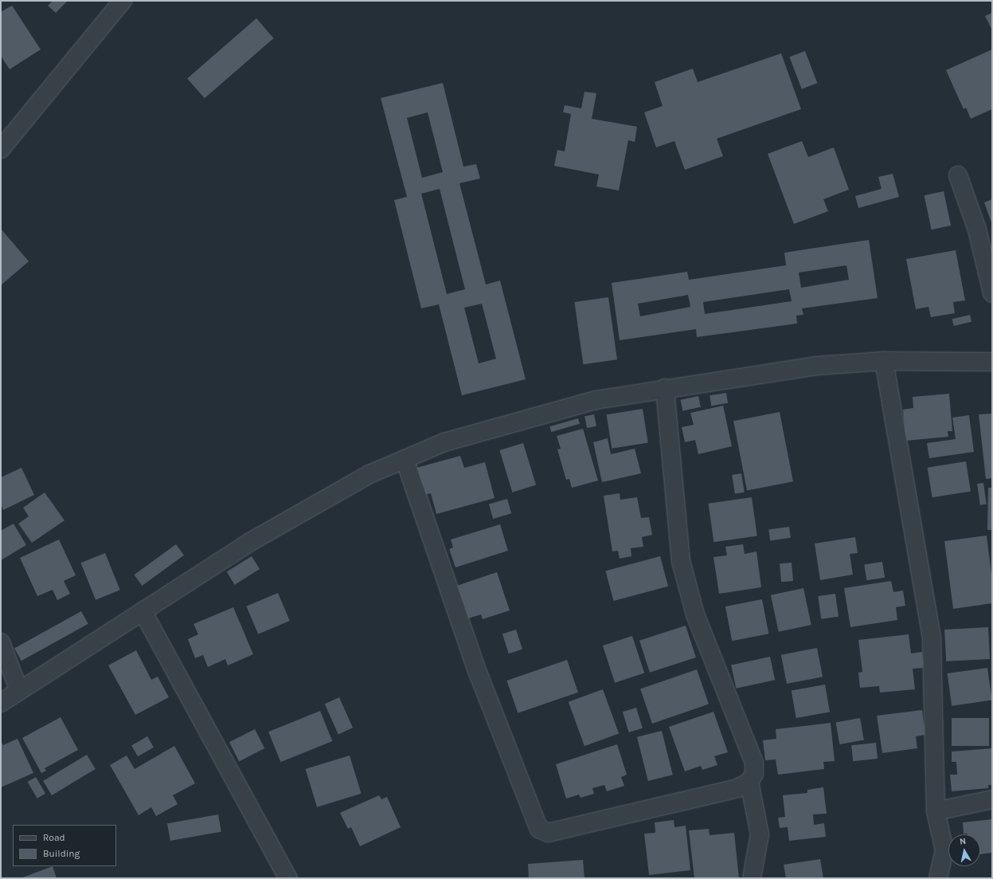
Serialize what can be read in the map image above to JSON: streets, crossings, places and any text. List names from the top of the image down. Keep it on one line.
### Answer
{"legend":["Road","Building"],"north":"top"}
